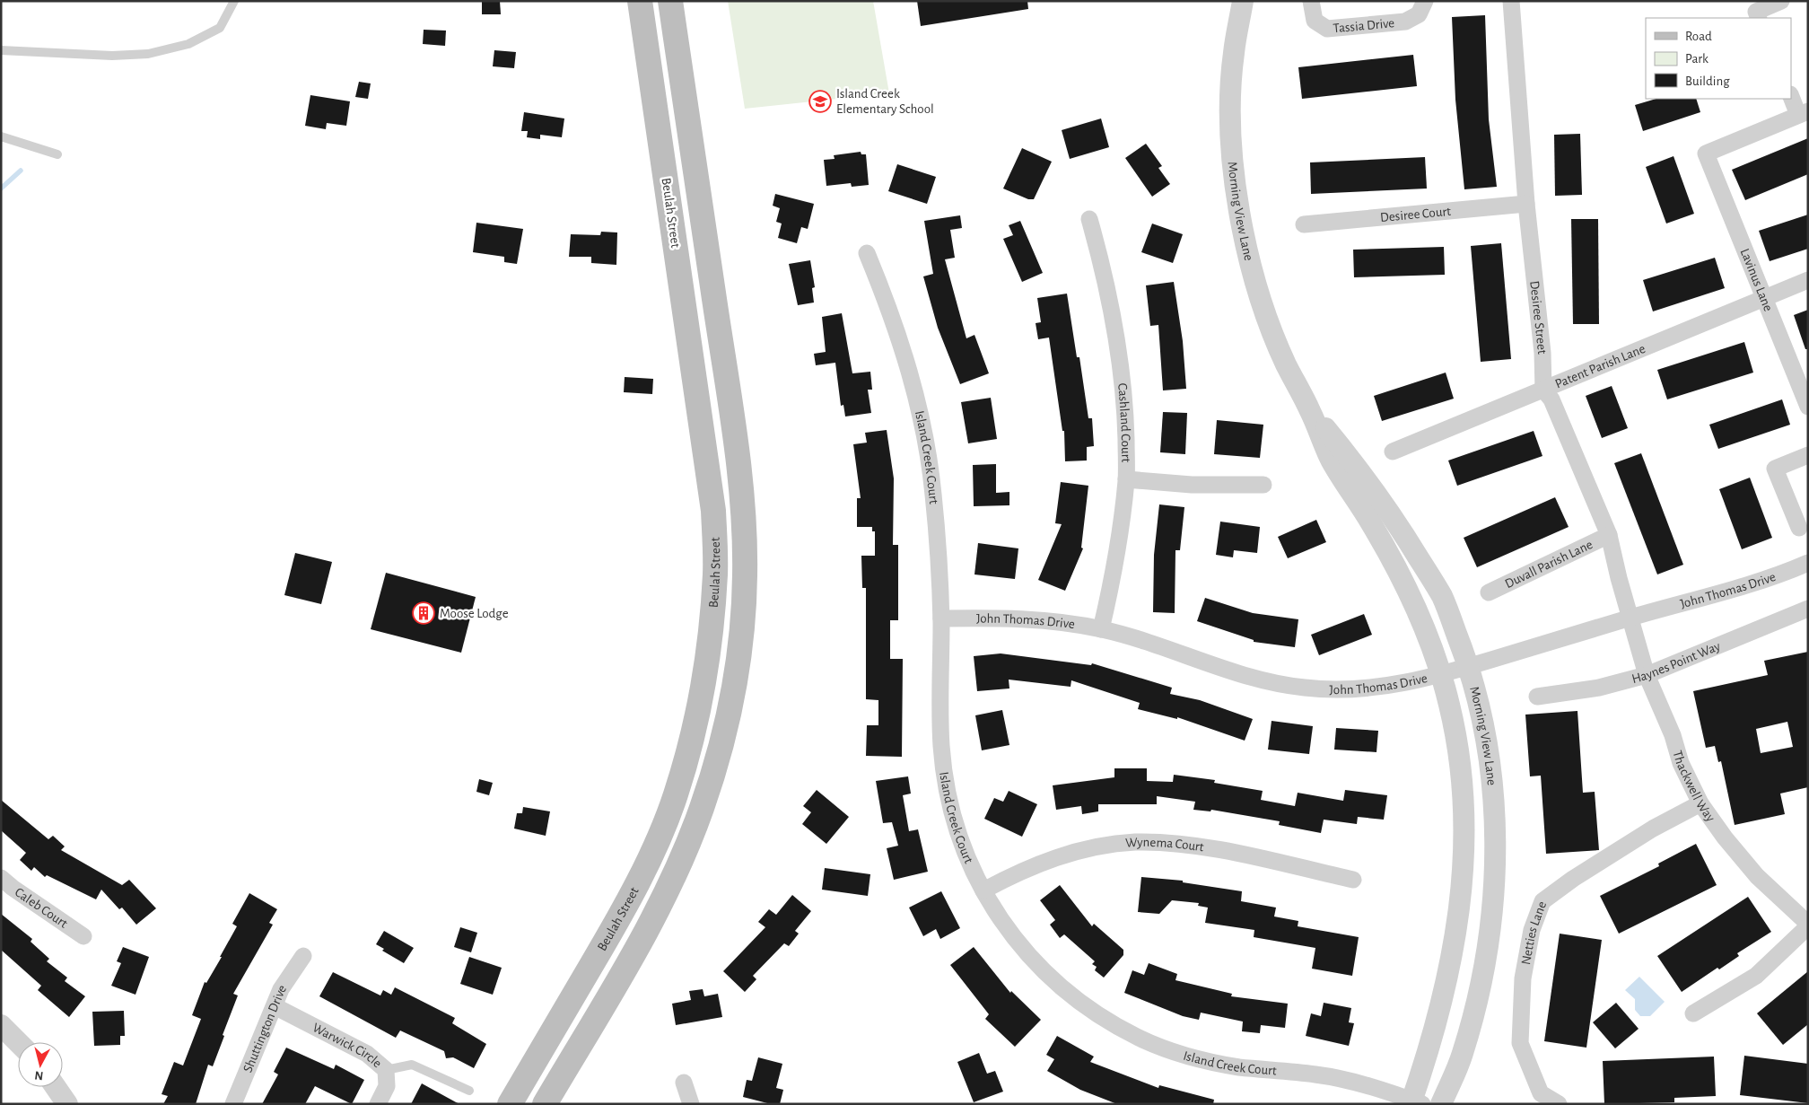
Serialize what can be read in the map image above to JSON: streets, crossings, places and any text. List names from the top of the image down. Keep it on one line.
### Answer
{"streets":{"main road":["Beulah Street"],"street":["Tassia Drive","Morning View Lane","Desiree Court","Lavinus Lane","Desiree Street","Patent Parish Lane","Cashland Court","Island Creek Court","Duvall Parish Lane","John Thomas Drive","Haynes Point Way","Thackwell Way","Wynema Court","Caleb Court","Netties Lane","Shuttington Drive","Warwick Circle"]},"crossings":[["Morning View Lane","Island Creek Court"],["Morning View Lane","John Thomas Drive"],["Desiree Court","Desiree Street"],["Lavinus Lane","Patent Parish Lane"],["Desiree Street","Patent Parish Lane"],["Cashland Court","John Thomas Drive"],["Island Creek Court","John Thomas Drive"],["Island Creek Court","Wynema Court"],["John Thomas Drive","Thackwell Way"],["Haynes Point Way","Thackwell Way"],["Thackwell Way","Netties Lane"],["Shuttington Drive","Warwick Circle"]],"places":{"school or university":["Island Creek Elementary School"],"building":["Moose Lodge"]},"legend":["Road","Park","Building"],"north":"bottom"}
